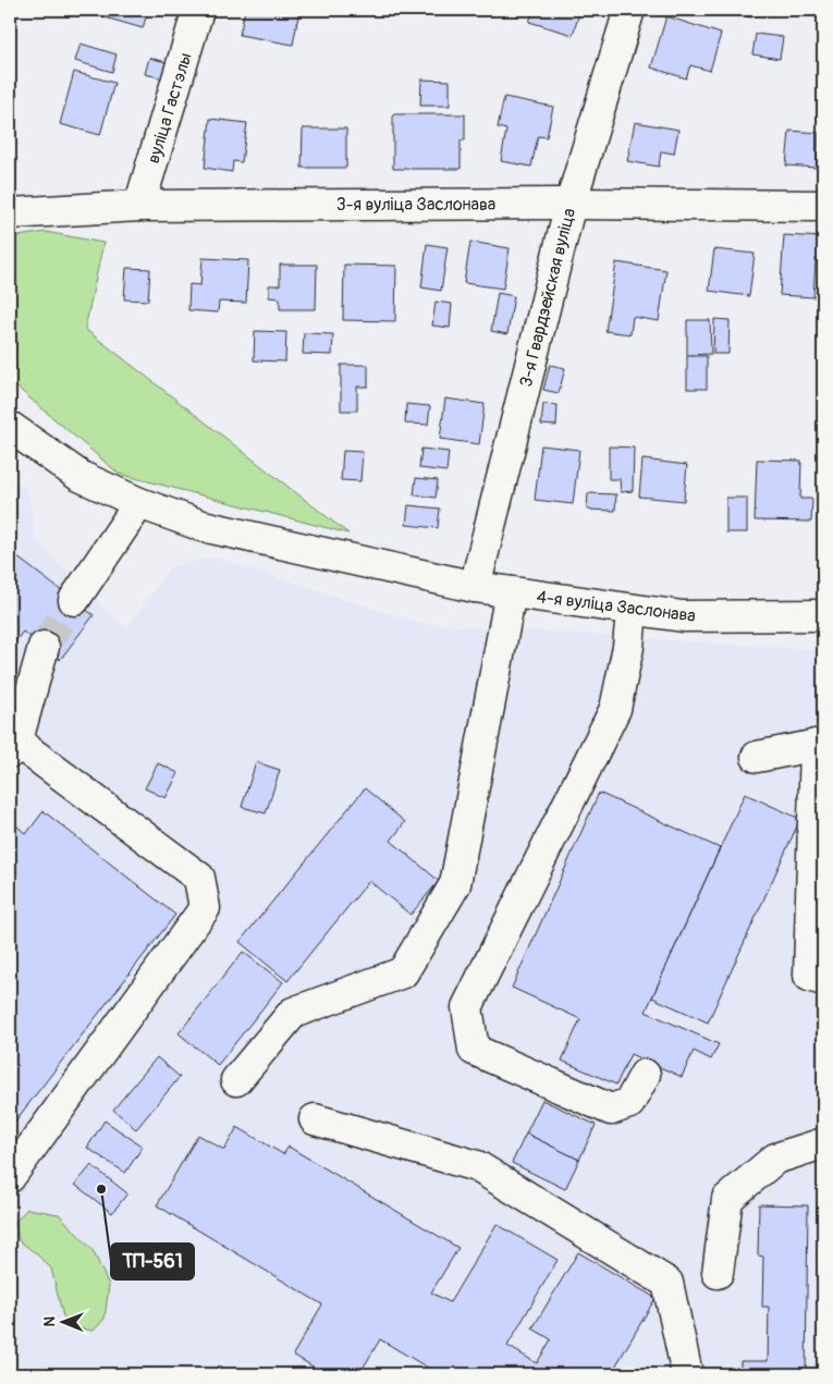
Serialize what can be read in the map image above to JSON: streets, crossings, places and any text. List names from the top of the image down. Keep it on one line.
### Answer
{"streets":{"street":["вуліца Гастэлы","3-я вуліца Заслонава","3-я Гвардзейская вуліца","4-я вуліца Заслонава"]},"crossings":[["вуліца Гастэлы","3-я вуліца Заслонава"],["3-я вуліца Заслонава","3-я Гвардзейская вуліца"],["3-я Гвардзейская вуліца","4-я вуліца Заслонава"]],"places":["ТП-561"],"north":"left"}
